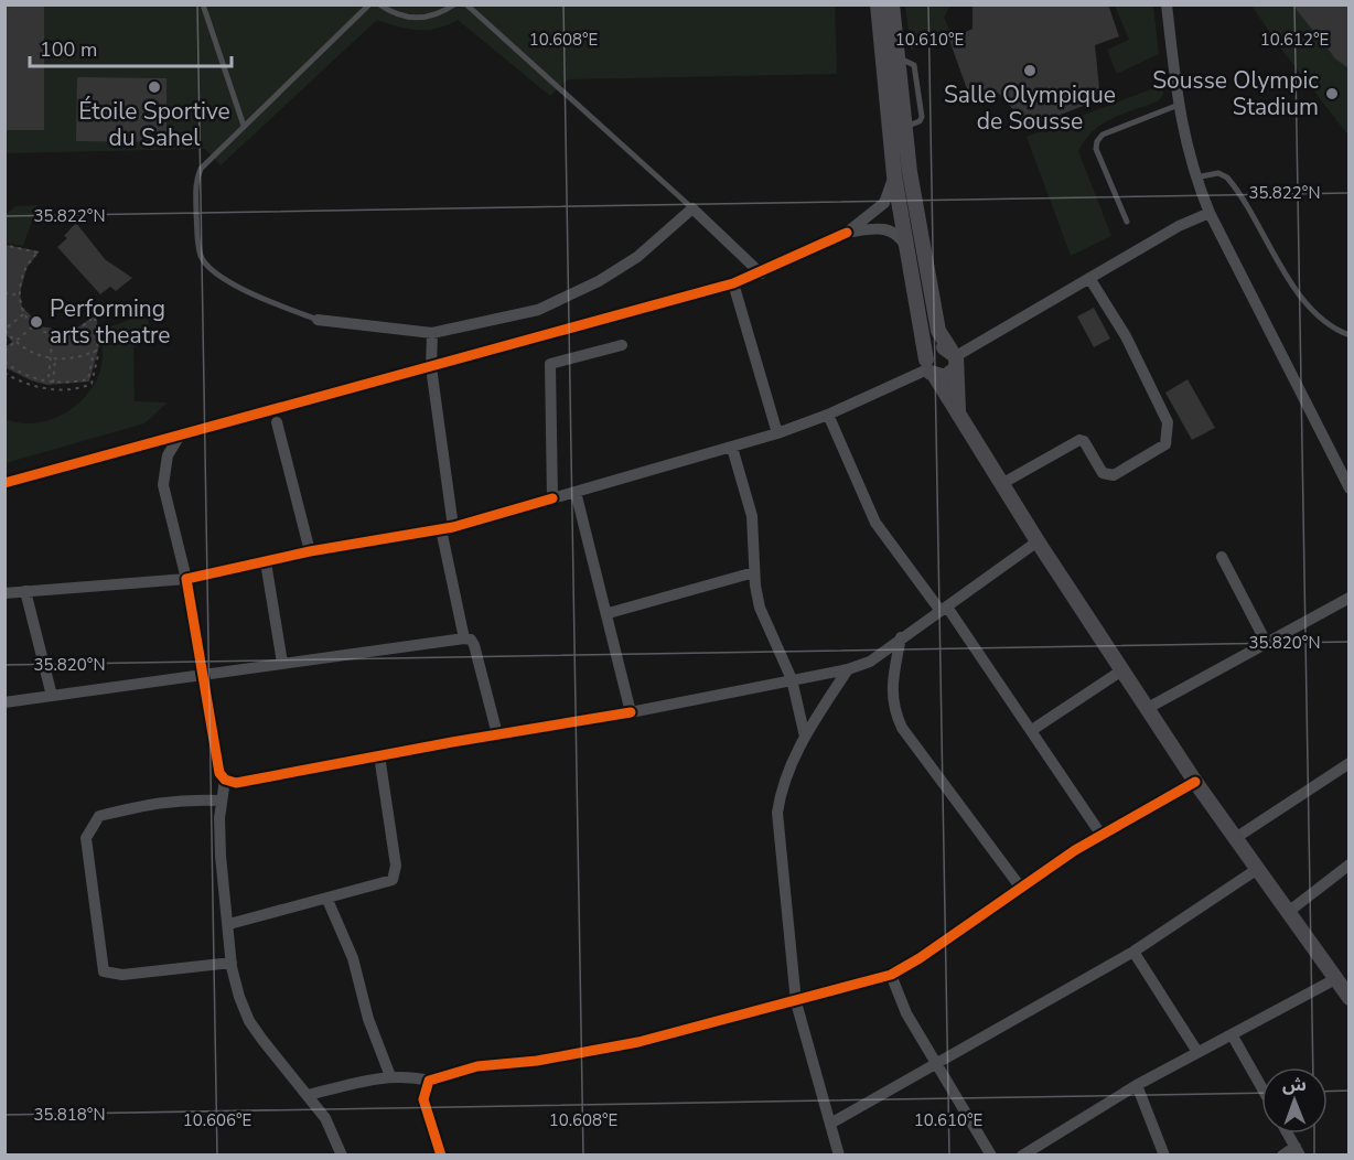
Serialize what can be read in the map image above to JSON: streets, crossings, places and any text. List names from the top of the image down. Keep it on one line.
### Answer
{"places":["Salle Olympique de Sousse","Étoile Sportive du Sahel","Sousse Olympic Stadium","Performing arts theatre"],"scale_bar":"100 m","north":"top","coordinates":["10.608°E","10.610°E","10.612°E","35.822°N","35.820°N","35.818°N","10.606°E"]}
